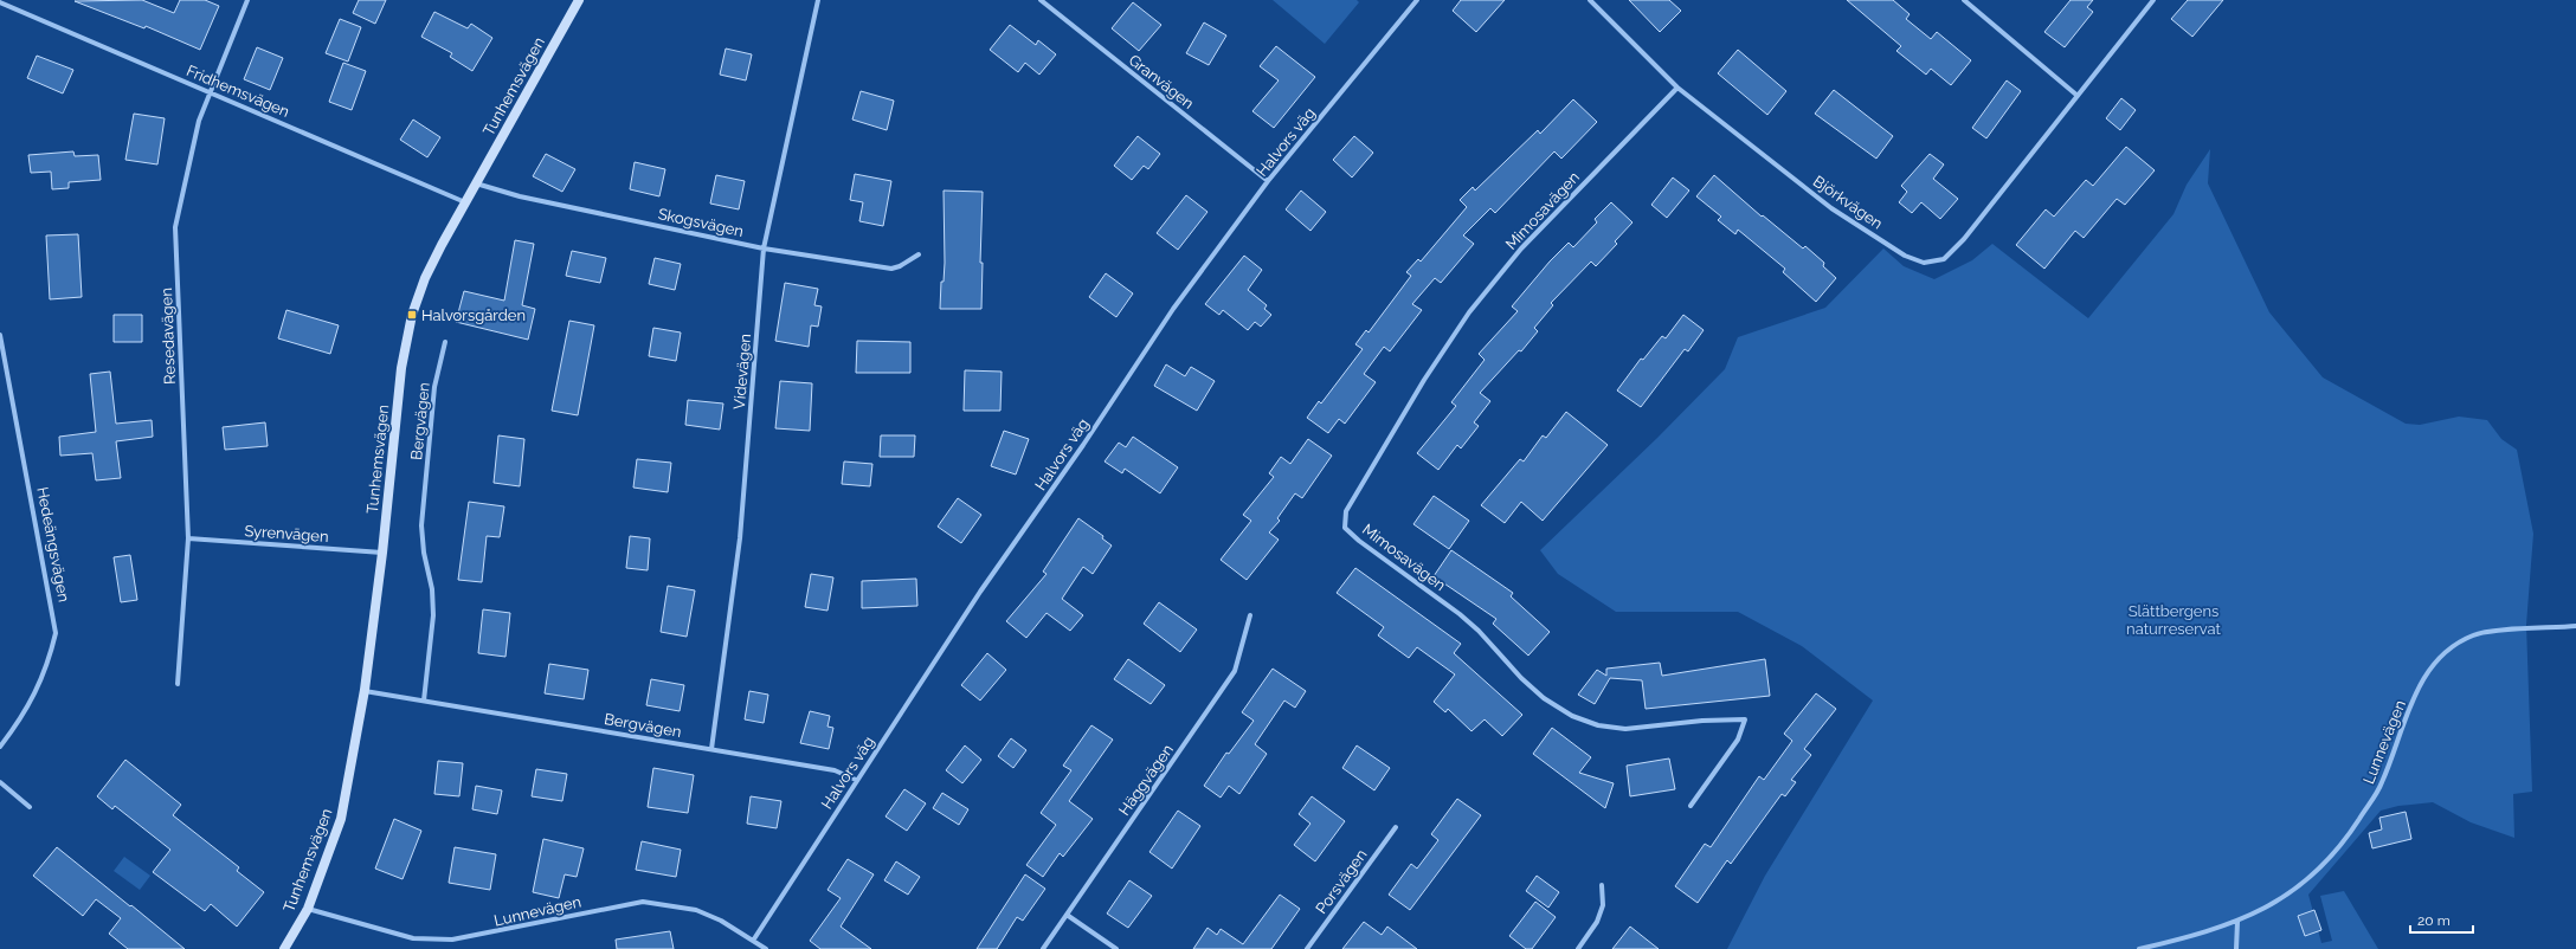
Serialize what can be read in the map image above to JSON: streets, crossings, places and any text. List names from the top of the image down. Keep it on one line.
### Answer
{"streets":{"street":["Granvägen","Tunhemsvägen","Fridhemsvägen","Halvors väg","Björkvägen","Mimosavägen","Skogsvägen","Resedavägen","Videvägen","Bergvägen","Syrenvägen","Hedeängsvägen","Lunnevägen","Häggvägen","Porsvägen"]},"crossings":[["Granvägen","Halvors väg"],["Tunhemsvägen","Fridhemsvägen"],["Tunhemsvägen","Skogsvägen"],["Tunhemsvägen","Bergvägen"],["Tunhemsvägen","Syrenvägen"],["Tunhemsvägen","Lunnevägen"],["Fridhemsvägen","Resedavägen"],["Halvors väg","Bergvägen"],["Halvors väg","Lunnevägen"],["Björkvägen","Mimosavägen"],["Skogsvägen","Videvägen"],["Resedavägen","Syrenvägen"],["Videvägen","Bergvägen"]],"parks":["Slättbergens naturreservat"],"places":{"transit":["Halvorsgården"]},"scale_bar":"20 m"}
